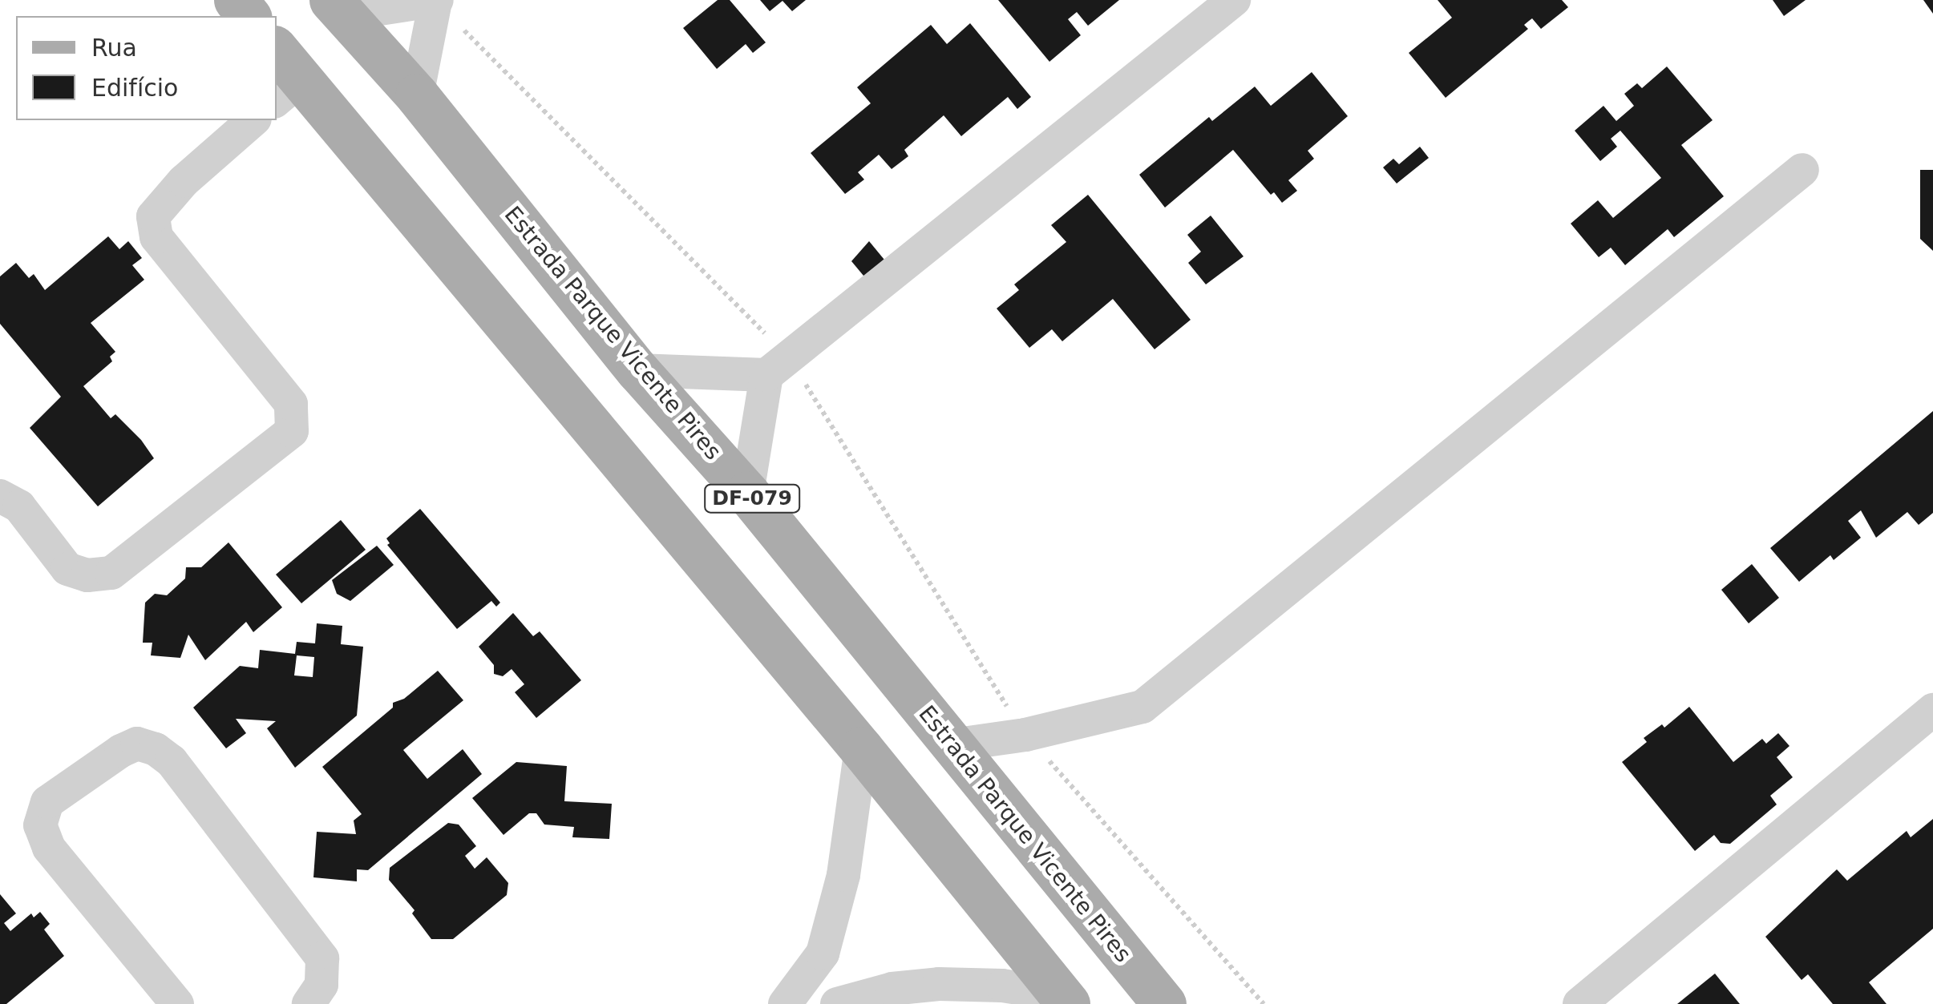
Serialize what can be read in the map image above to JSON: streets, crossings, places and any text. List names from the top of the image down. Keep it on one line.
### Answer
{"streets":{"main road":["Estrada Parque Vicente Pires","DF-079"]},"legend":["Rua","Edifício"]}
